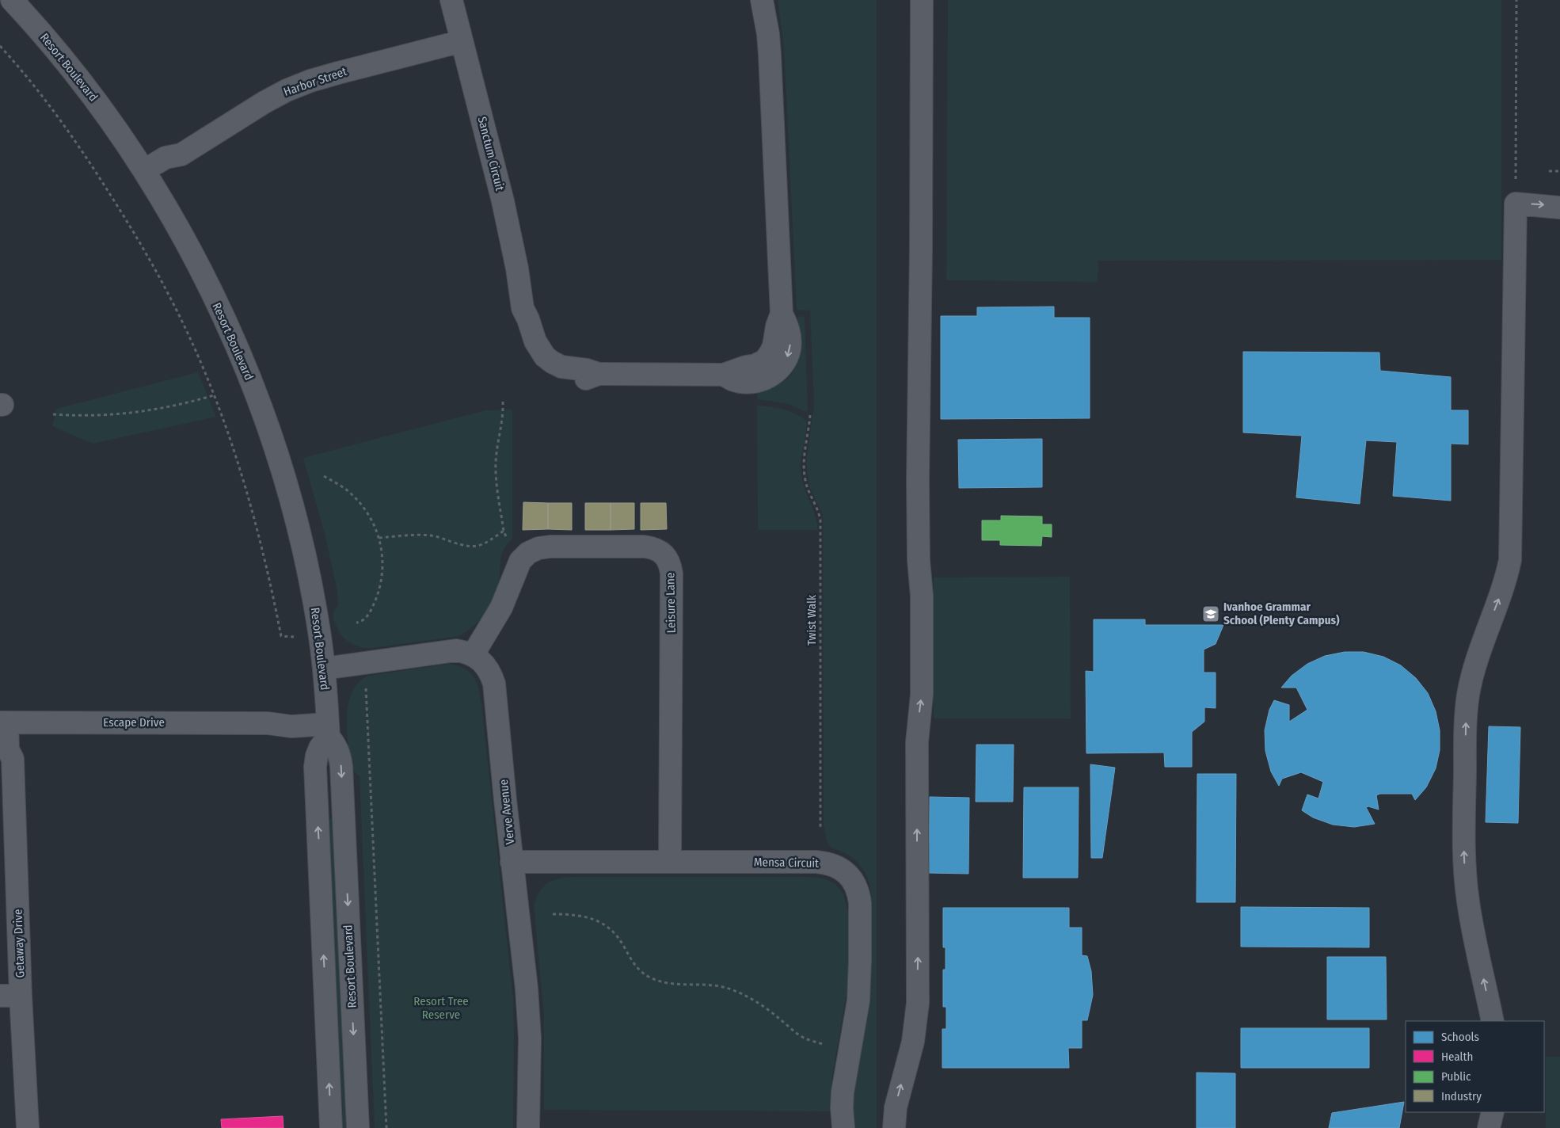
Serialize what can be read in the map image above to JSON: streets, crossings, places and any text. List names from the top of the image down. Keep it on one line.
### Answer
{"streets":{"street":["Resort Boulevard","Harbor Street","Sanctum Circuit","Leisure Lane","Escape Drive","Verve Avenue","Mensa Circuit","Getaway Drive"],"path":["Twist Walk"]},"crossings":[["Resort Boulevard","Harbor Street"],["Resort Boulevard","Escape Drive"],["Resort Boulevard","Verve Avenue"],["Harbor Street","Sanctum Circuit"],["Leisure Lane","Verve Avenue"],["Leisure Lane","Mensa Circuit"],["Escape Drive","Getaway Drive"],["Verve Avenue","Mensa Circuit"]],"parks":["Resort Tree Reserve"],"places":{"school or university":["Ivanhoe Grammar School (Plenty Campus)"]},"legend":["Schools","Health","Public","Industry"]}
